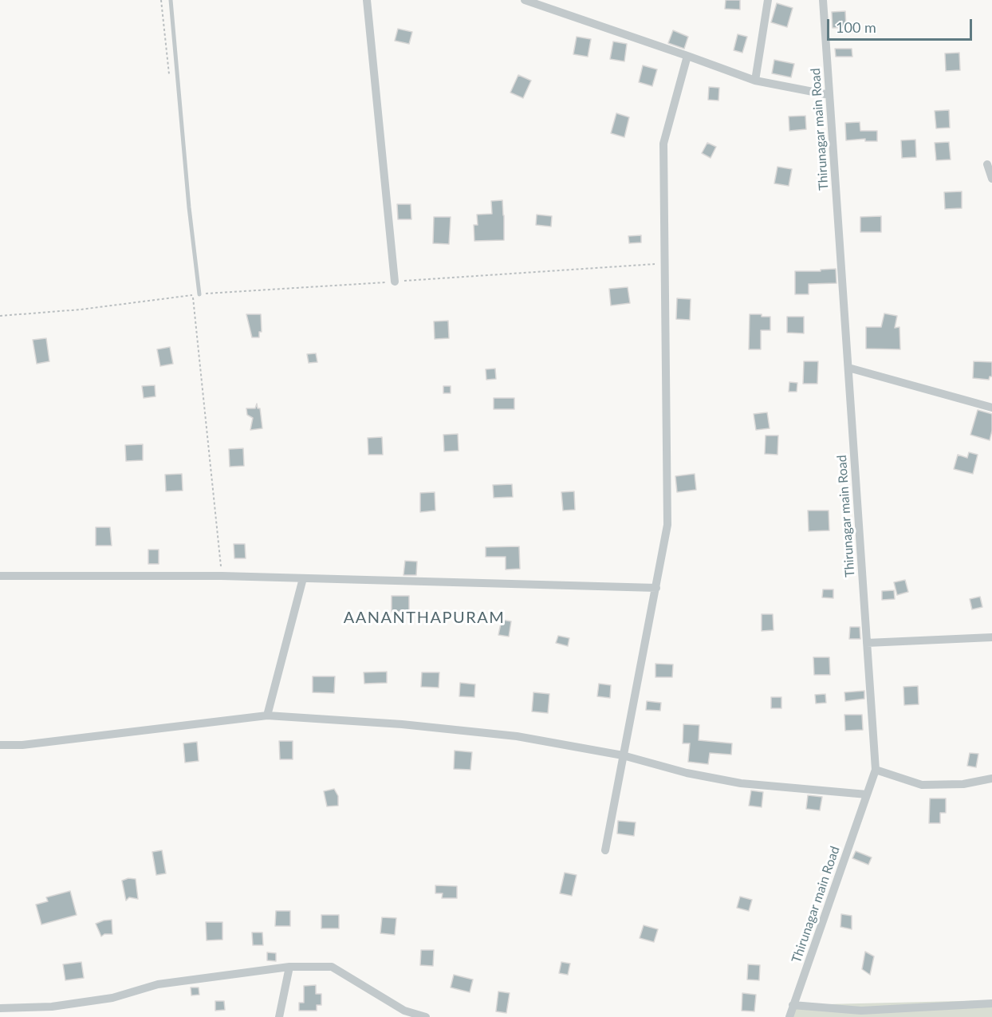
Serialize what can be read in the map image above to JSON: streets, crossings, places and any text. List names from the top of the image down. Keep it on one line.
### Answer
{"streets":{"street":["Thirunagar main Road"]},"districts":["AANANTHAPURAM"],"scale_bar":"100 m"}
